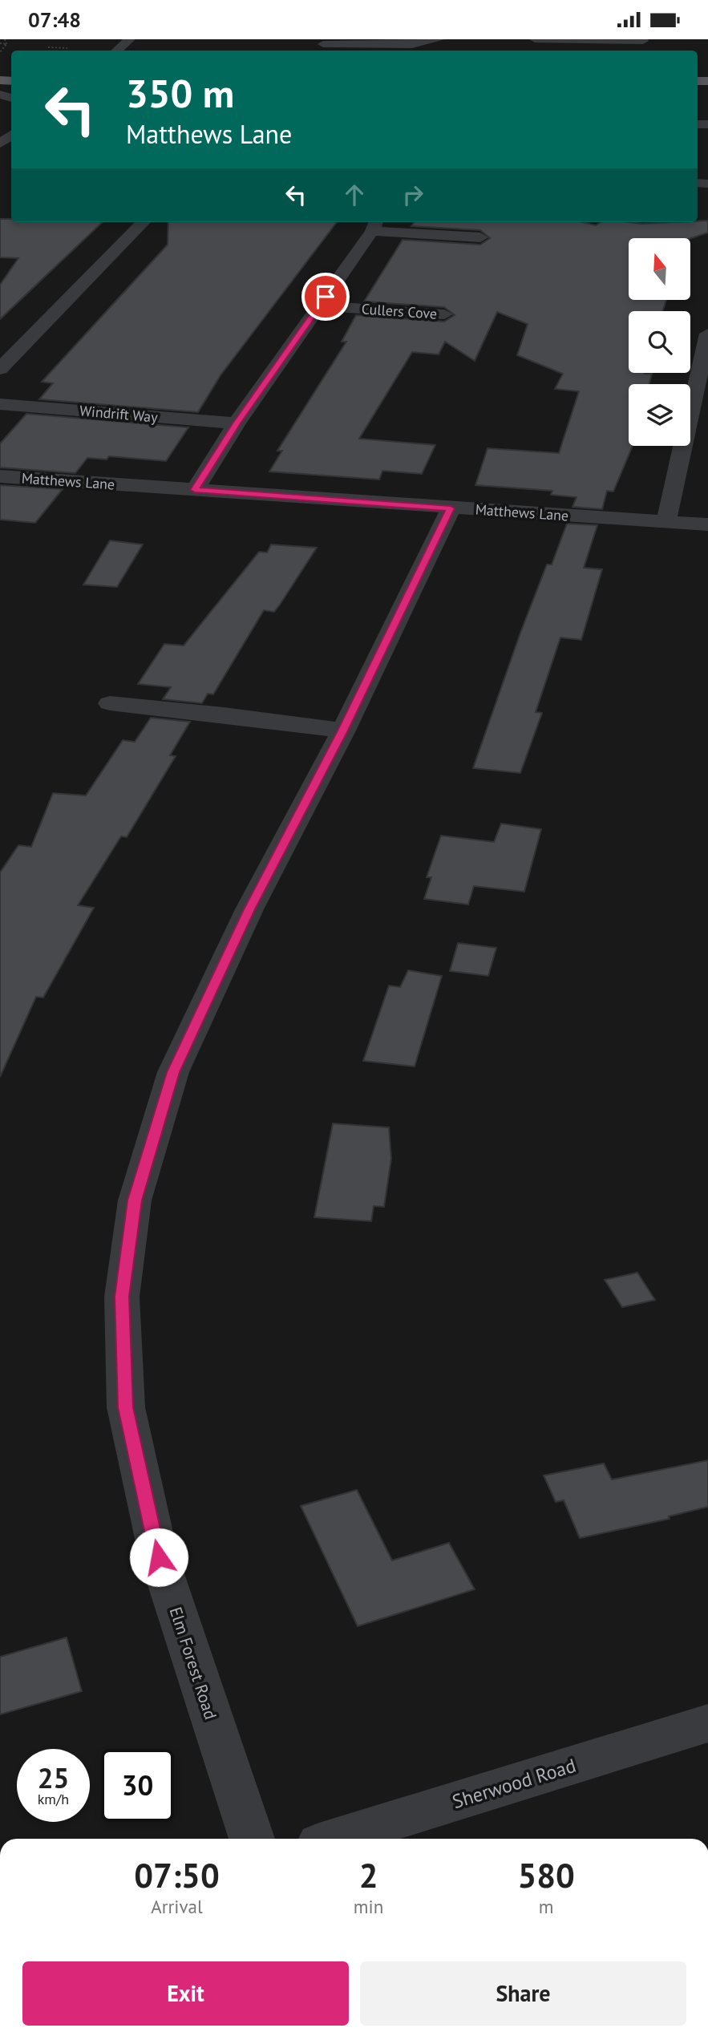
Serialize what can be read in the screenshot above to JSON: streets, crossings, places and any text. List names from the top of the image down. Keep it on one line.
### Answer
{"streets":{"street":["Cullers Cove","Windrift Way","Matthews Lane","Elm Forest Road","Sherwood Road"]},"crossings":[["Matthews Lane","Elm Forest Road"]],"north":"top","page":{"status":"07:48","turn":["350 m","Matthews Lane"],"speed":"25 km/h","limit":"30","eta":["07:50","Arrival","2","min","580","m"],"buttons":["Exit","Share"]}}
